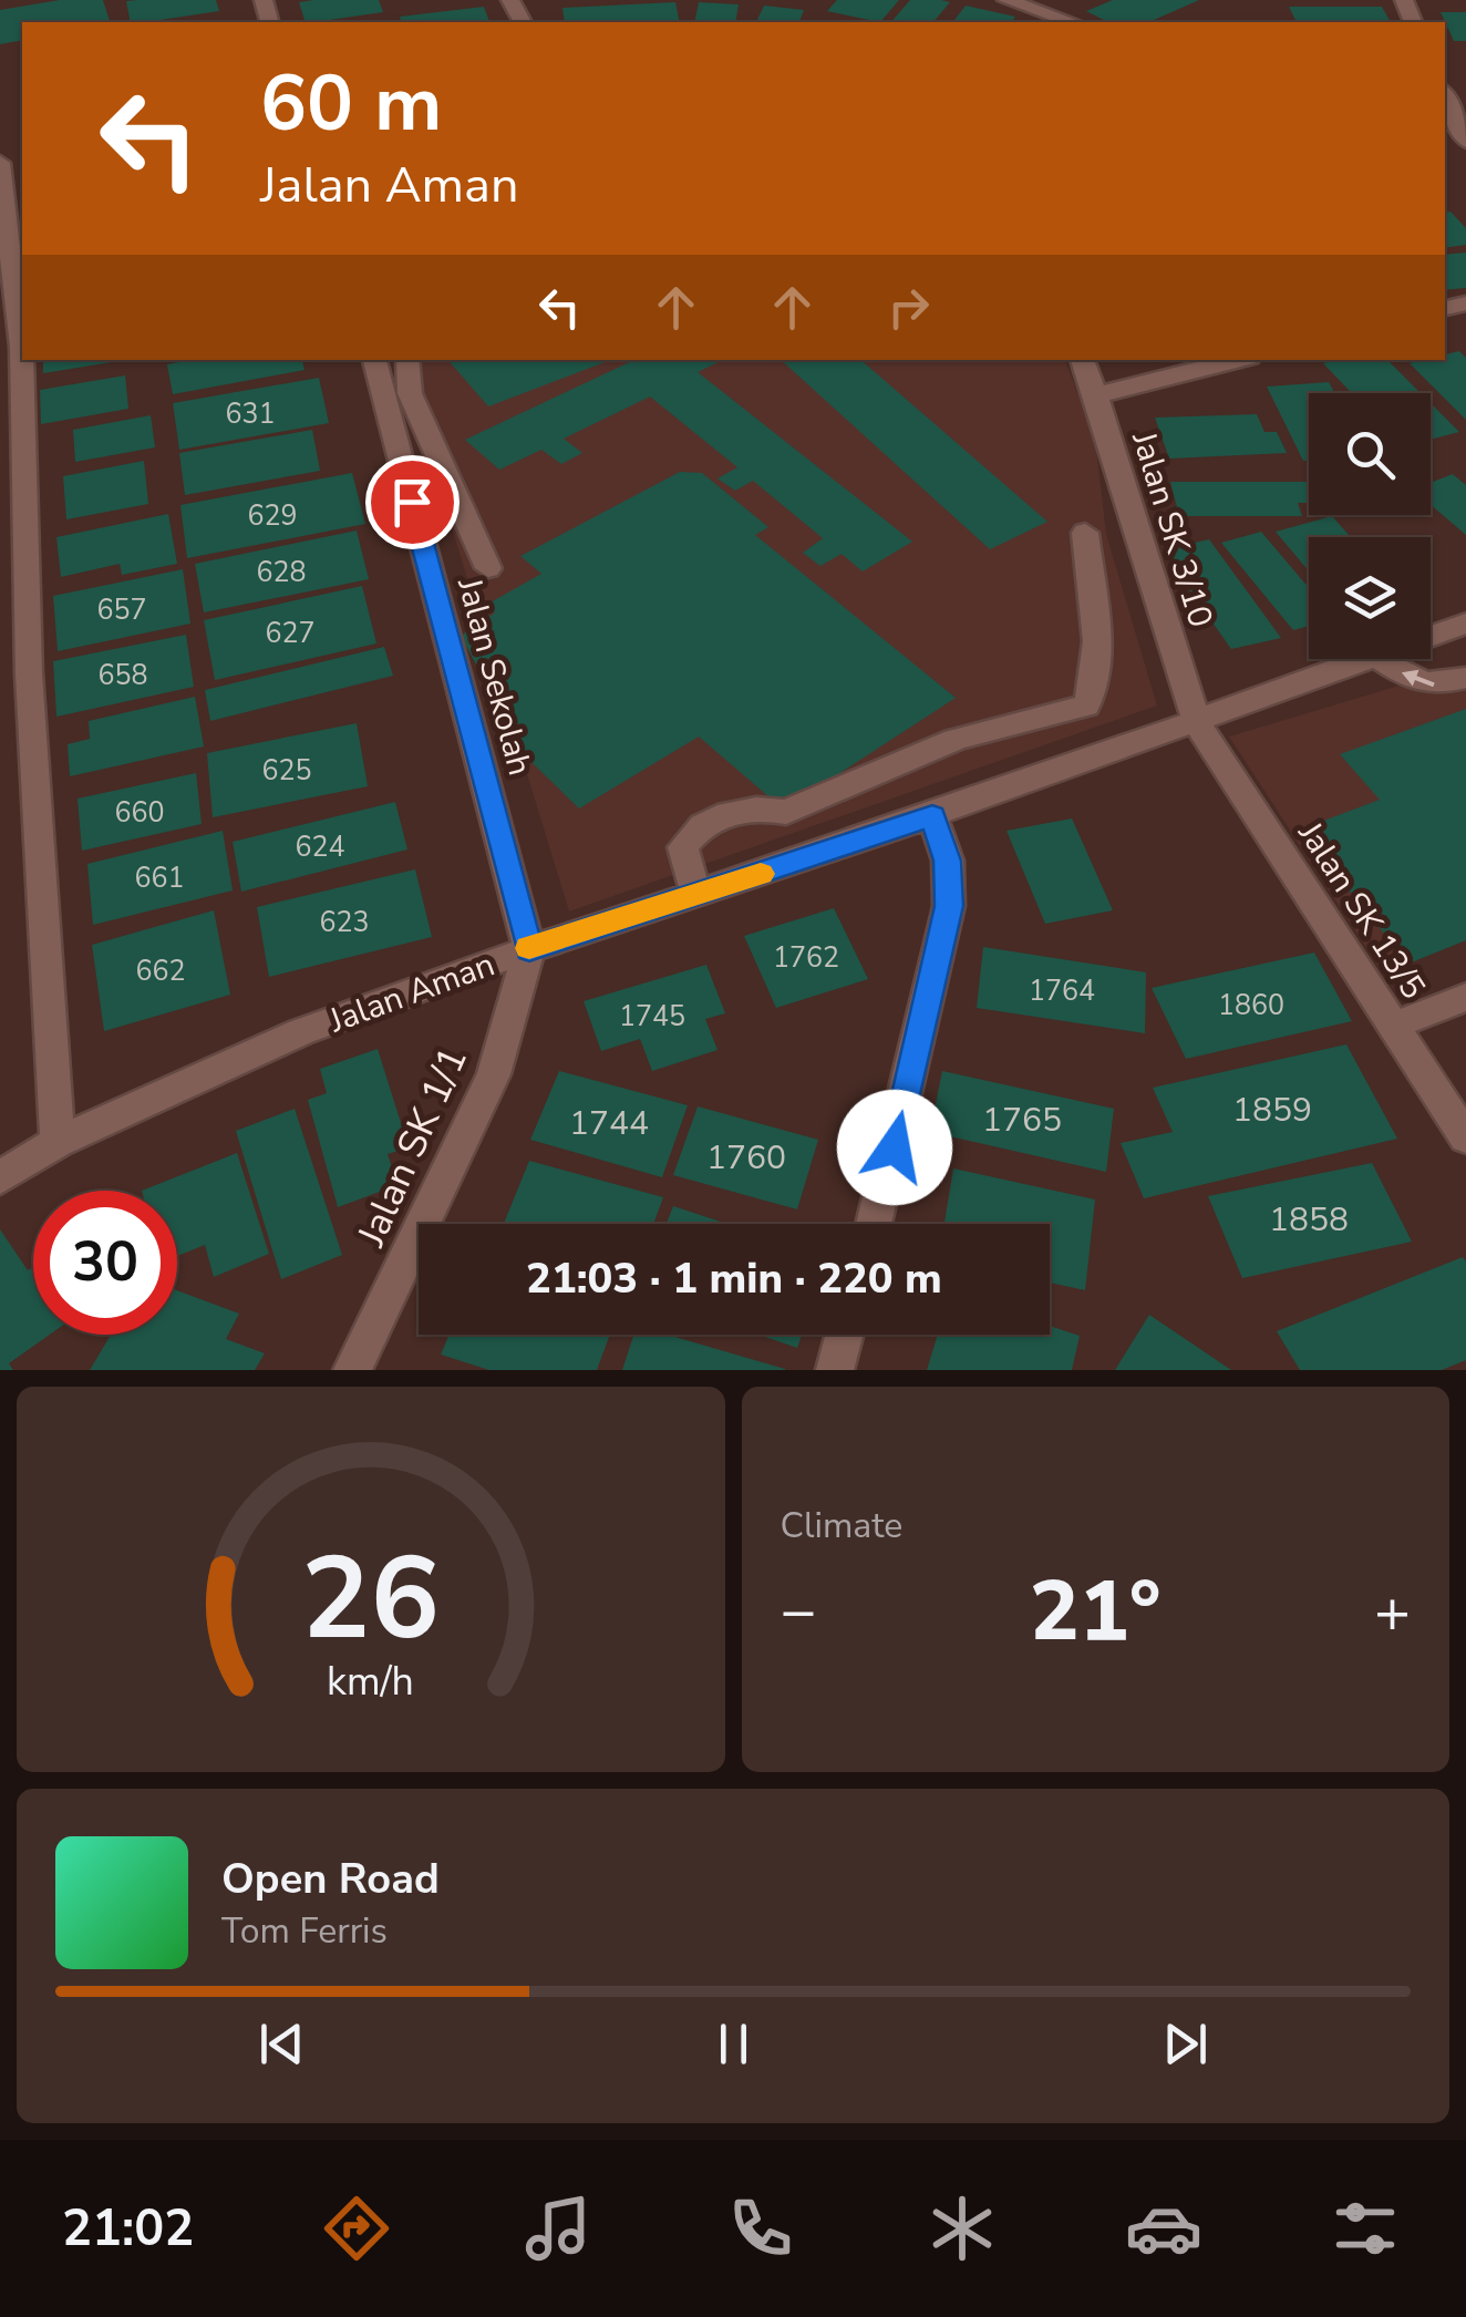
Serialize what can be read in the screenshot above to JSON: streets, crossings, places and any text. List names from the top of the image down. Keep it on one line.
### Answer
{"streets":{"street":["Jalan SK 3/10","Jalan Sekolah","Jalan SK 13/5","Jalan Aman","Jalan SK 1/1"]},"crossings":[["Jalan SK 3/10","Jalan SK 13/5"],["Jalan SK 3/10","Jalan Aman"],["Jalan Sekolah","Jalan Aman"],["Jalan Sekolah","Jalan SK 1/1"],["Jalan SK 13/5","Jalan Aman"],["Jalan Aman","Jalan SK 1/1"]],"house_numbers":["631","629","628","657","627","658","625","660","624","661","623","1762","662","1764","1860","1745","1859","1765","1744","1760","1858"],"page":{"turn":["60 m","Jalan Aman"],"limit":"30","trip":"21:03 · 1 min · 220 m","tile":"Climate","heat":["−","21°","+"],"song":["Open Road","Tom Ferris"],"tabs":"21:02","gauge":["26","km/h"]}}
